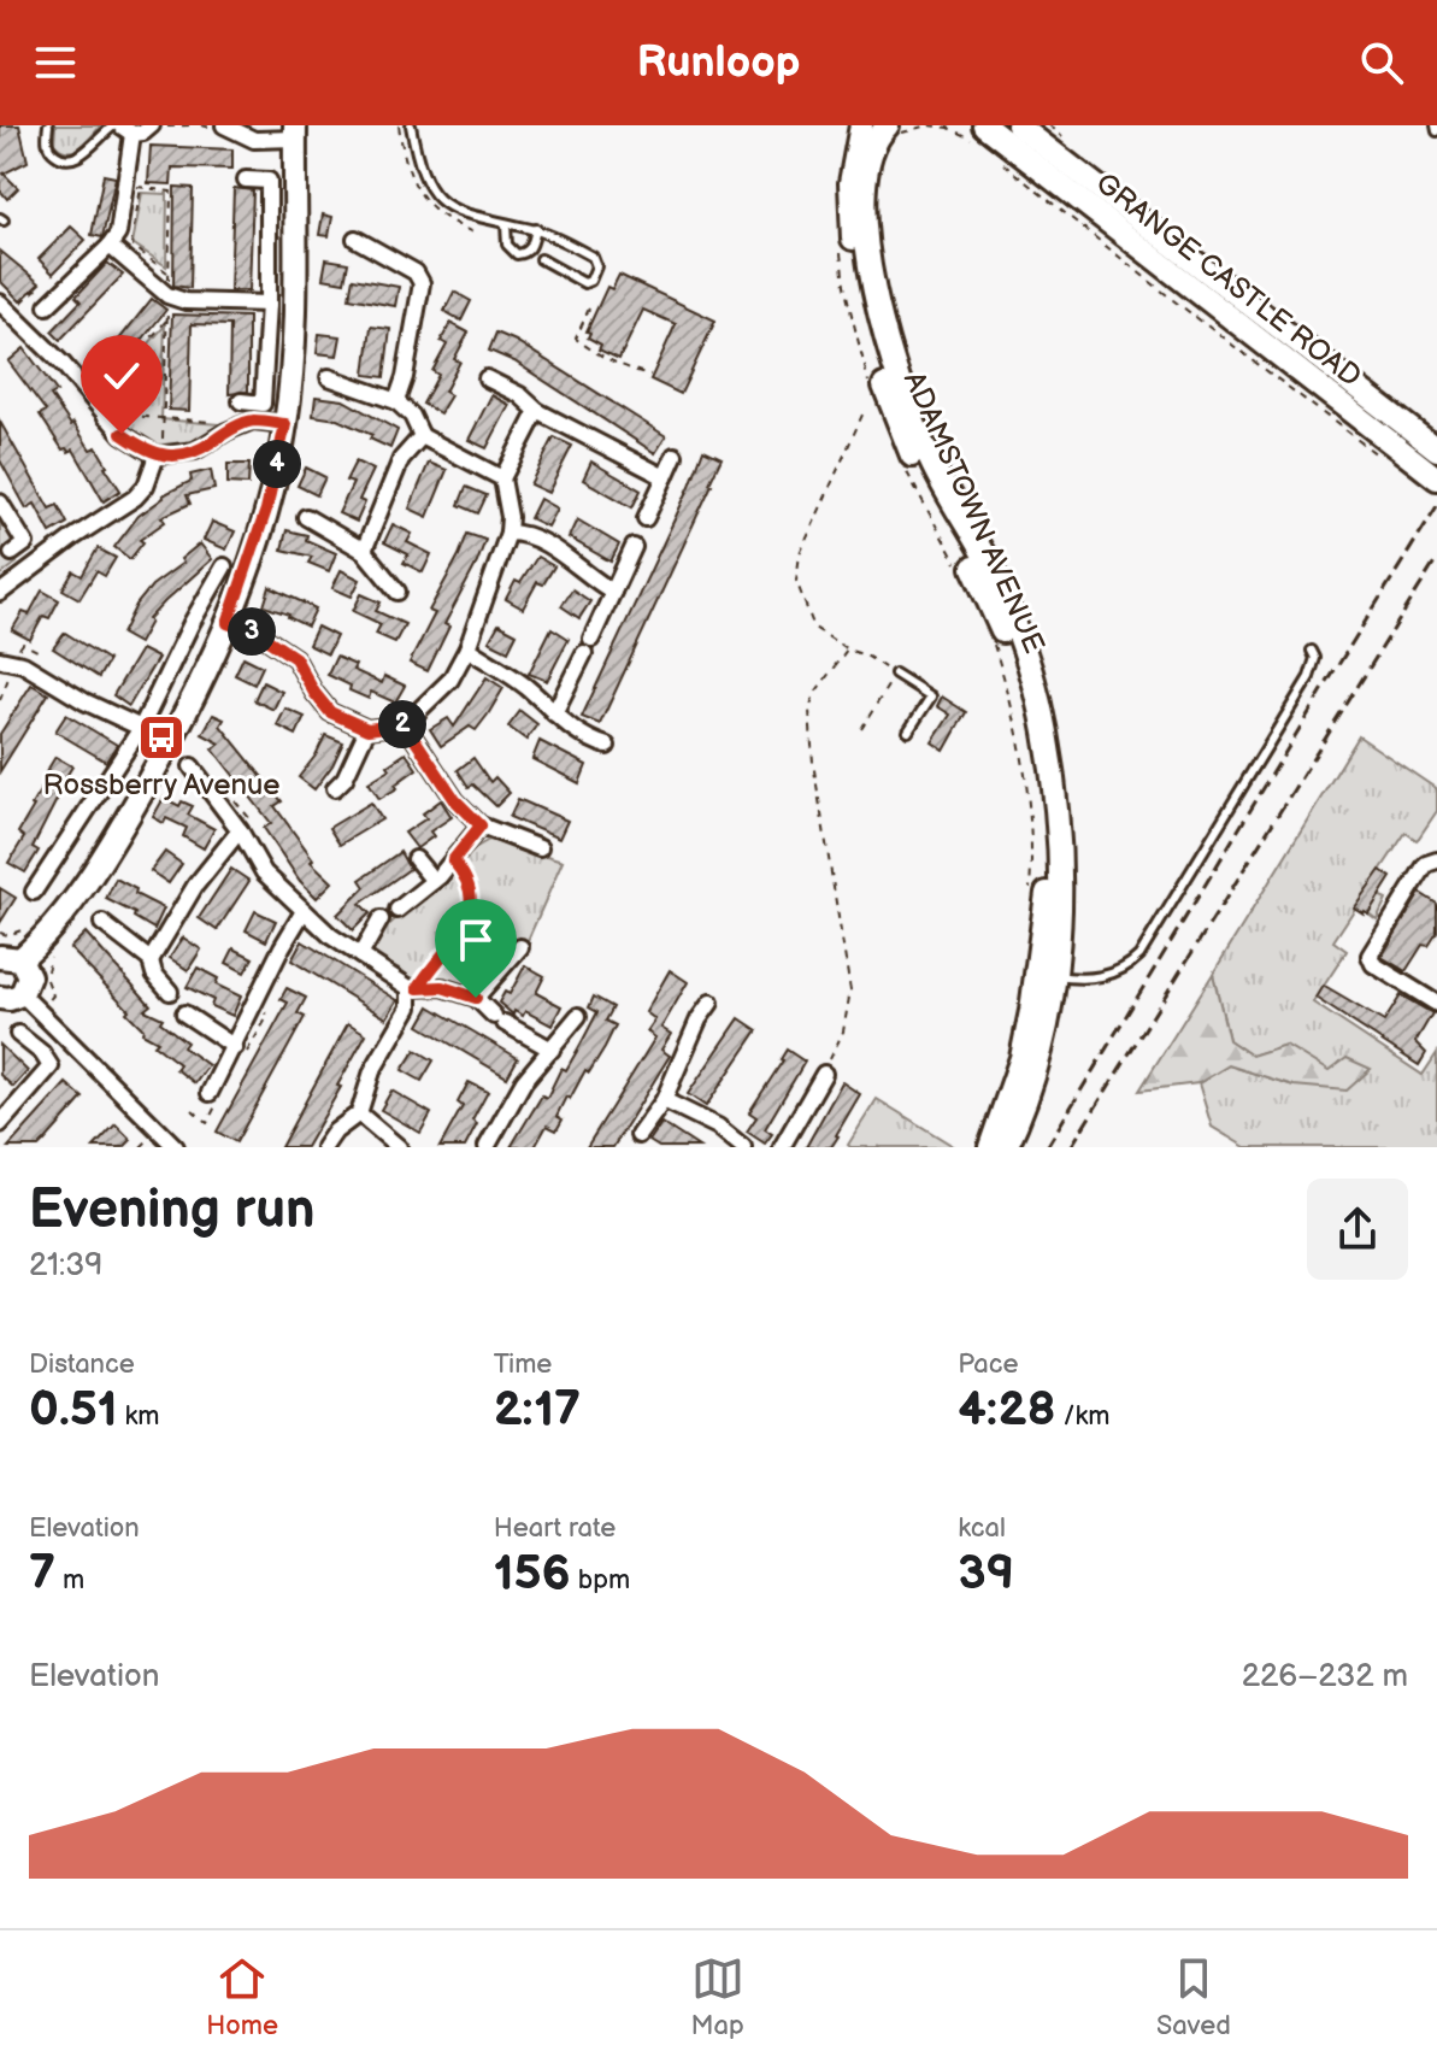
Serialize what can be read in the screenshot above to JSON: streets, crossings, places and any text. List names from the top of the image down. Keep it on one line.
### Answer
{"streets":{"street":["GRANGE CASTLE ROAD","ADAMSTOWN AVENUE"]},"places":{"bus stop":["Rossberry Avenue"]},"page":{"header":"Runloop","pins":["4","3","2"],"heading":["Evening run","21:39"],"stats":[["Distance","0.51 km"],["Time","2:17"],["Pace","4:28 /km"],["Elevation","7 m"],["Heart rate","156 bpm"],["kcal","39"]],"chart":["Elevation","226–232 m"],"tabs":["Home","Map","Saved"]}}
